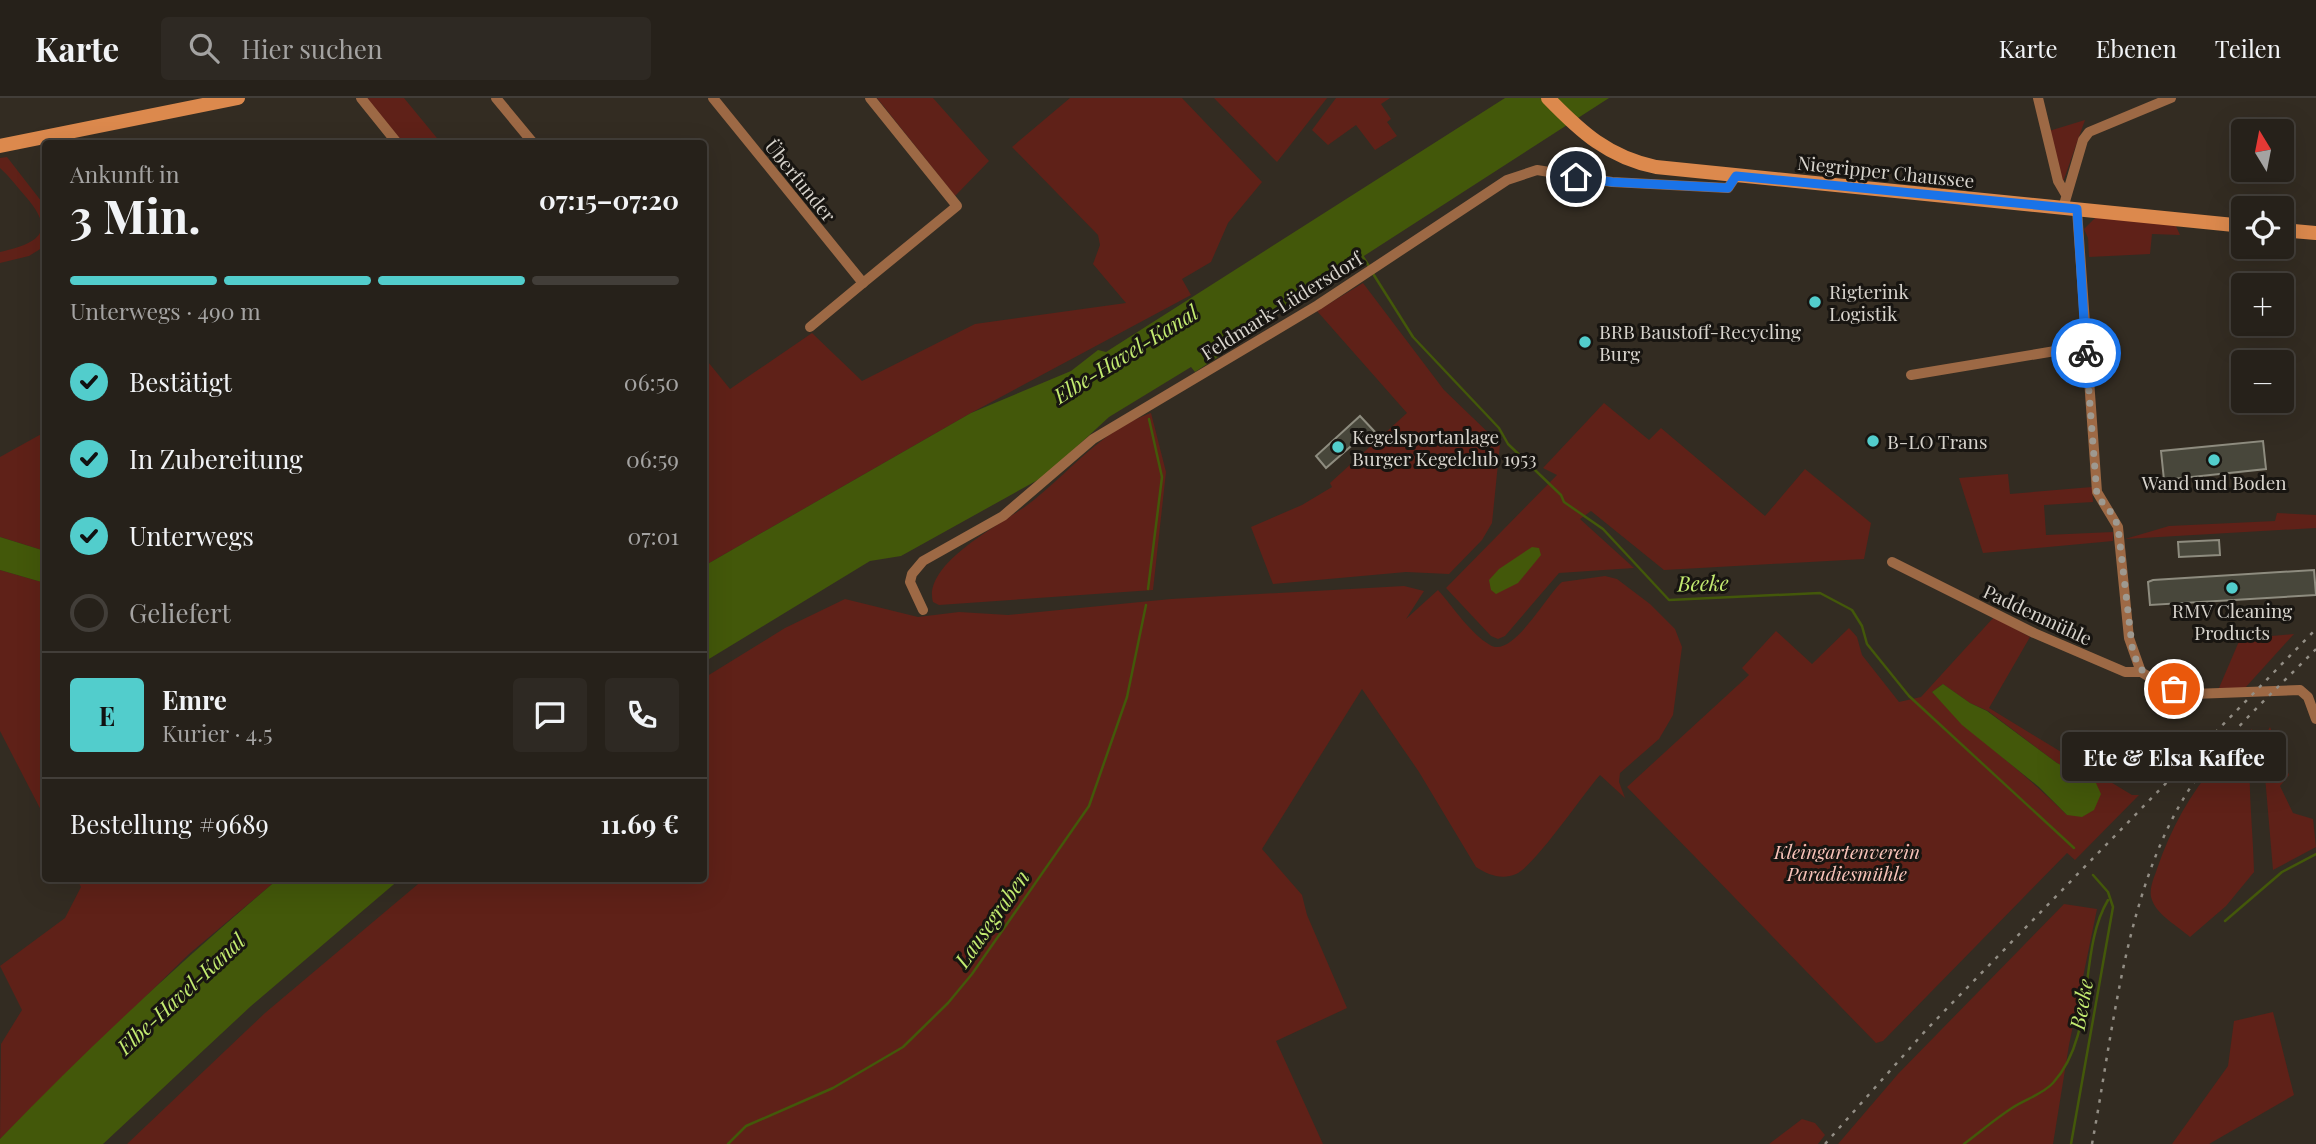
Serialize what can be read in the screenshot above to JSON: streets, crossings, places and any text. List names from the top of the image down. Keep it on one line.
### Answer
{"streets":{"main road":["Niegripper Chaussee"],"street":["Überfunder","Feldmark-Lüdersdorf","Paddenmühle"]},"crossings":[["Niegripper Chaussee","Feldmark-Lüdersdorf"]],"water":["Elbe-Havel-Kanal","Beeke","Lausegraben"],"parks":["Kleingartenverein Paradiesmühle"],"places":["Rigterink Logistik","BRB Baustoff-Recycling Burg","B-LO Trans","Kegelsportanlage Burger Kegelclub 1953","Wand und Boden","RMV Cleaning Products","Ete & Elsa Kaffee"],"north":"top","page":{"header":"Karte","search":"Hier suchen","nav":["Karte","Ebenen","Teilen"],"map_buttons":["+","−"],"heading":["3 Min.","Ankunft in","07:15–07:20"],"panel":["Emre","Kurier · 4.5","Bestellung #9689","11.69 €"],"bar":"Unterwegs · 490 m","list":[["Bestätigt","06:50"],["In Zubereitung","06:59"],["Unterwegs","07:01"],"Geliefert"],"round":"E","bubble":"Ete & Elsa Kaffee"}}
